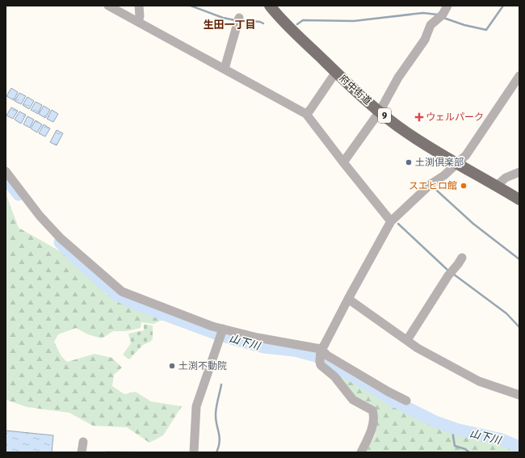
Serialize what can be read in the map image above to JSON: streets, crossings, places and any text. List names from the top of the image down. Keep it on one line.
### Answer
{"streets":{"main road":["府中街道","9"]},"districts":["生田一丁目"],"water":["山下川"],"places":{"health":["ウェルパーク"],"other":["土渕倶楽部","スエヒロ館","土渕不動院"]}}
